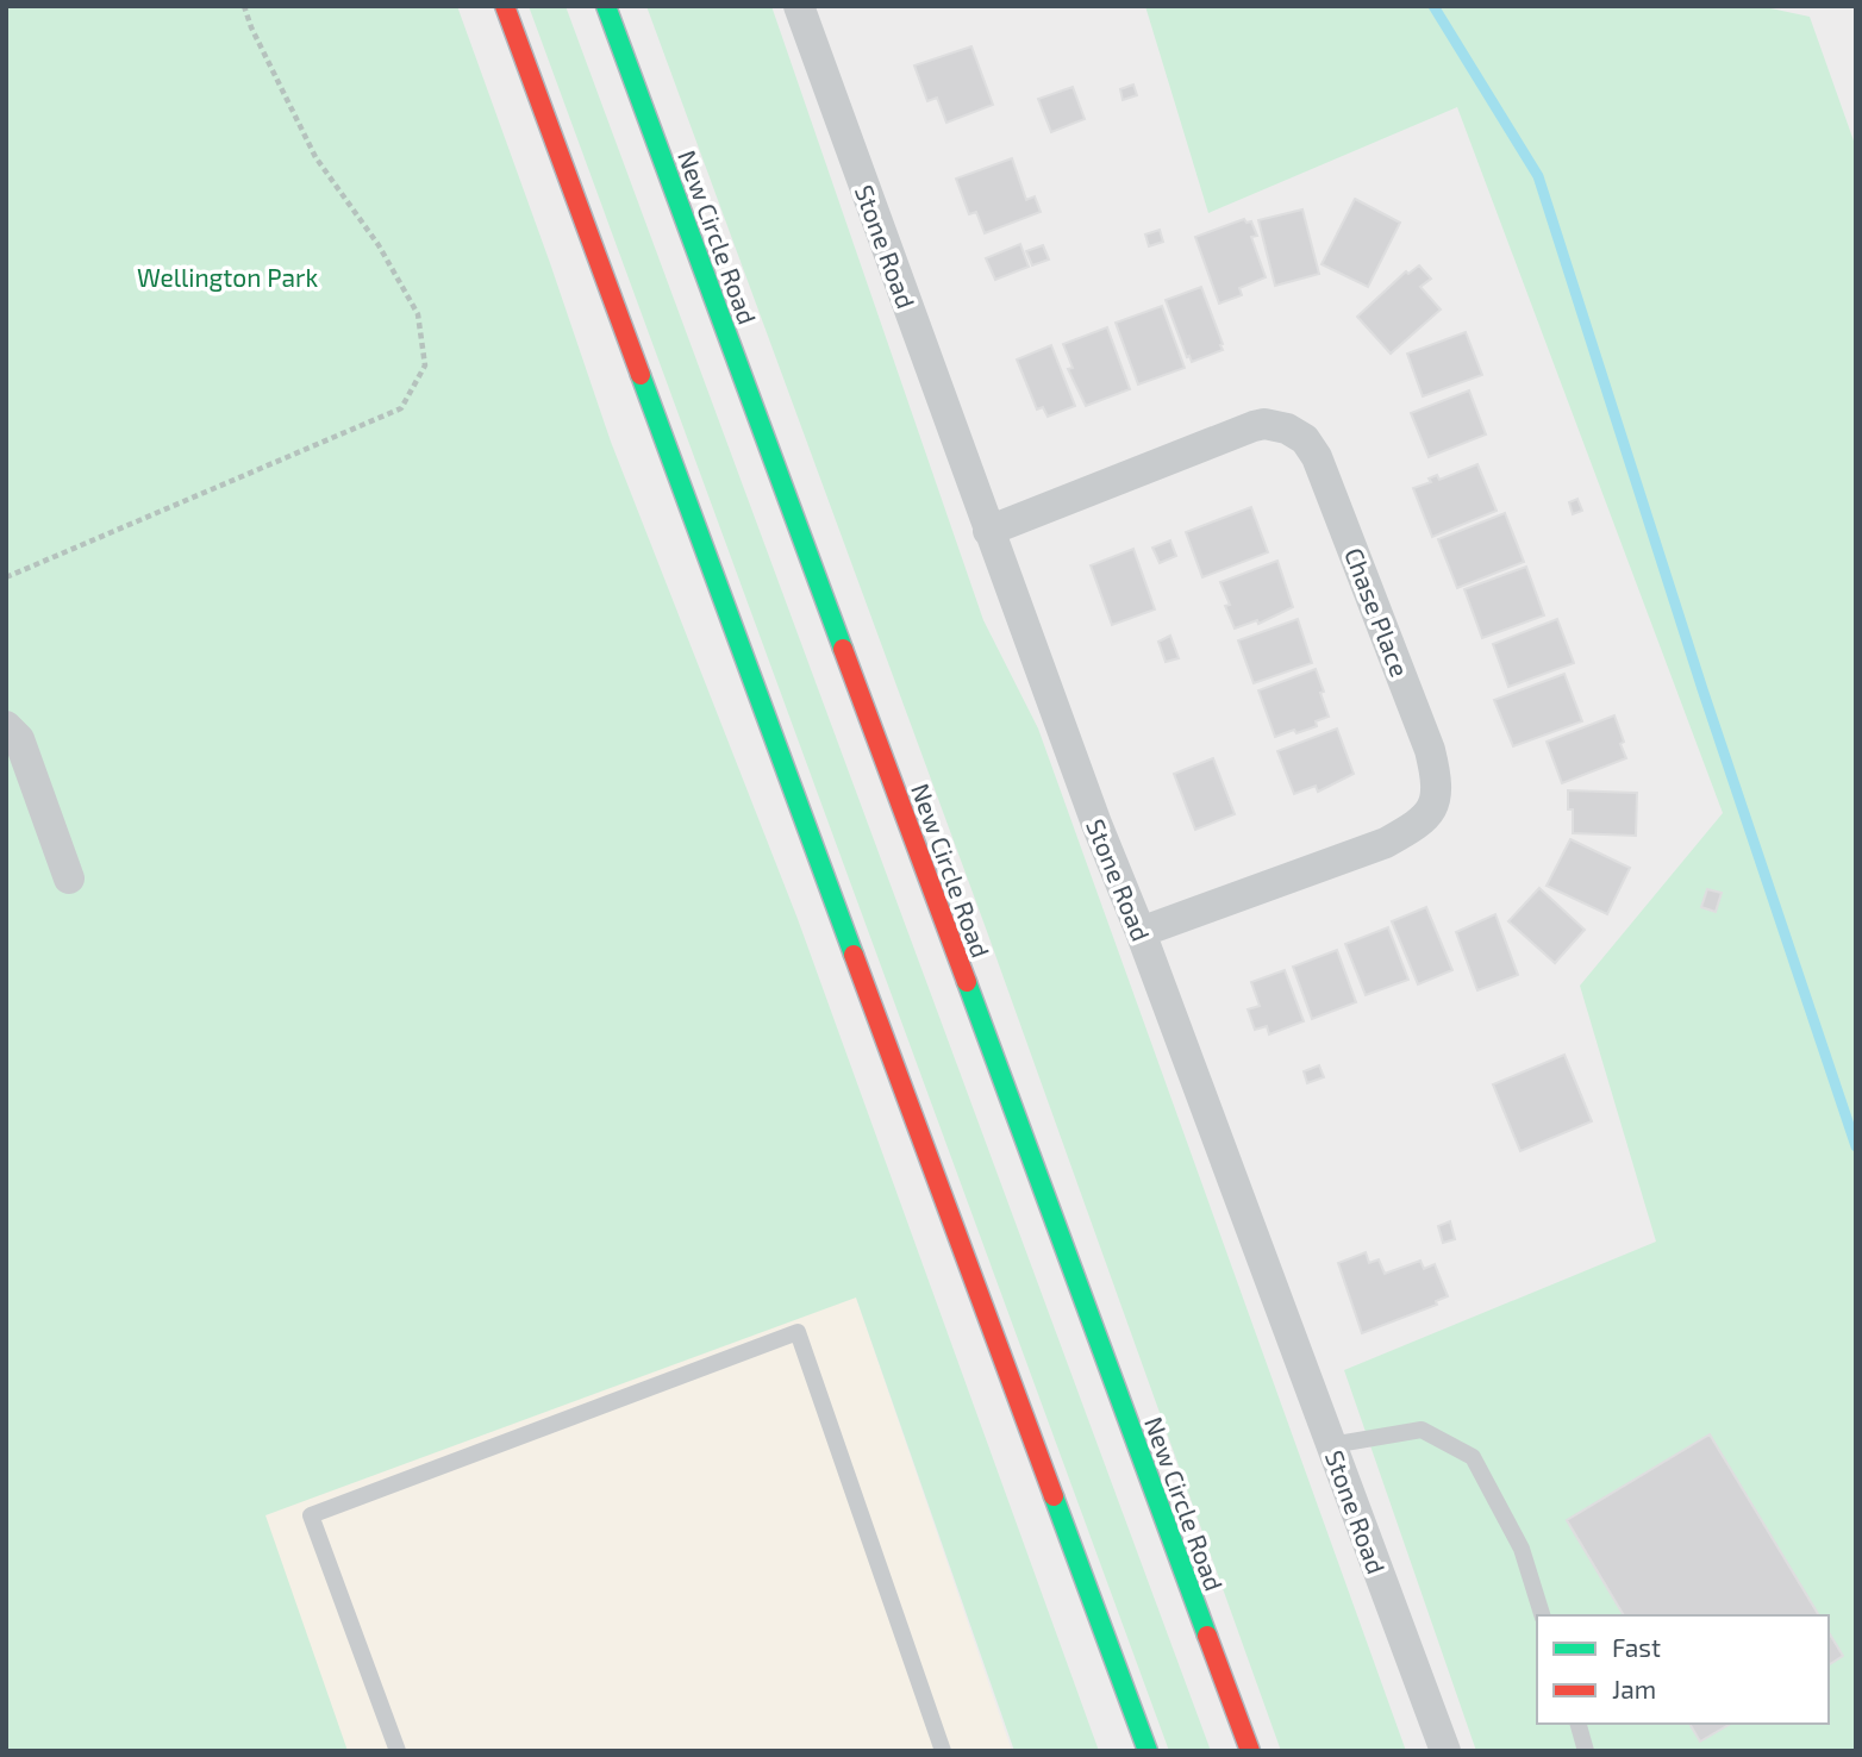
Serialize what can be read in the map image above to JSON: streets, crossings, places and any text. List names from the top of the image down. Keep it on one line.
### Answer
{"streets":{"highway":["New Circle Road"],"street":["Stone Road","Chase Place"]},"crossings":[["Stone Road","Chase Place"]],"parks":["Wellington Park"],"legend":["Fast","Jam"]}
